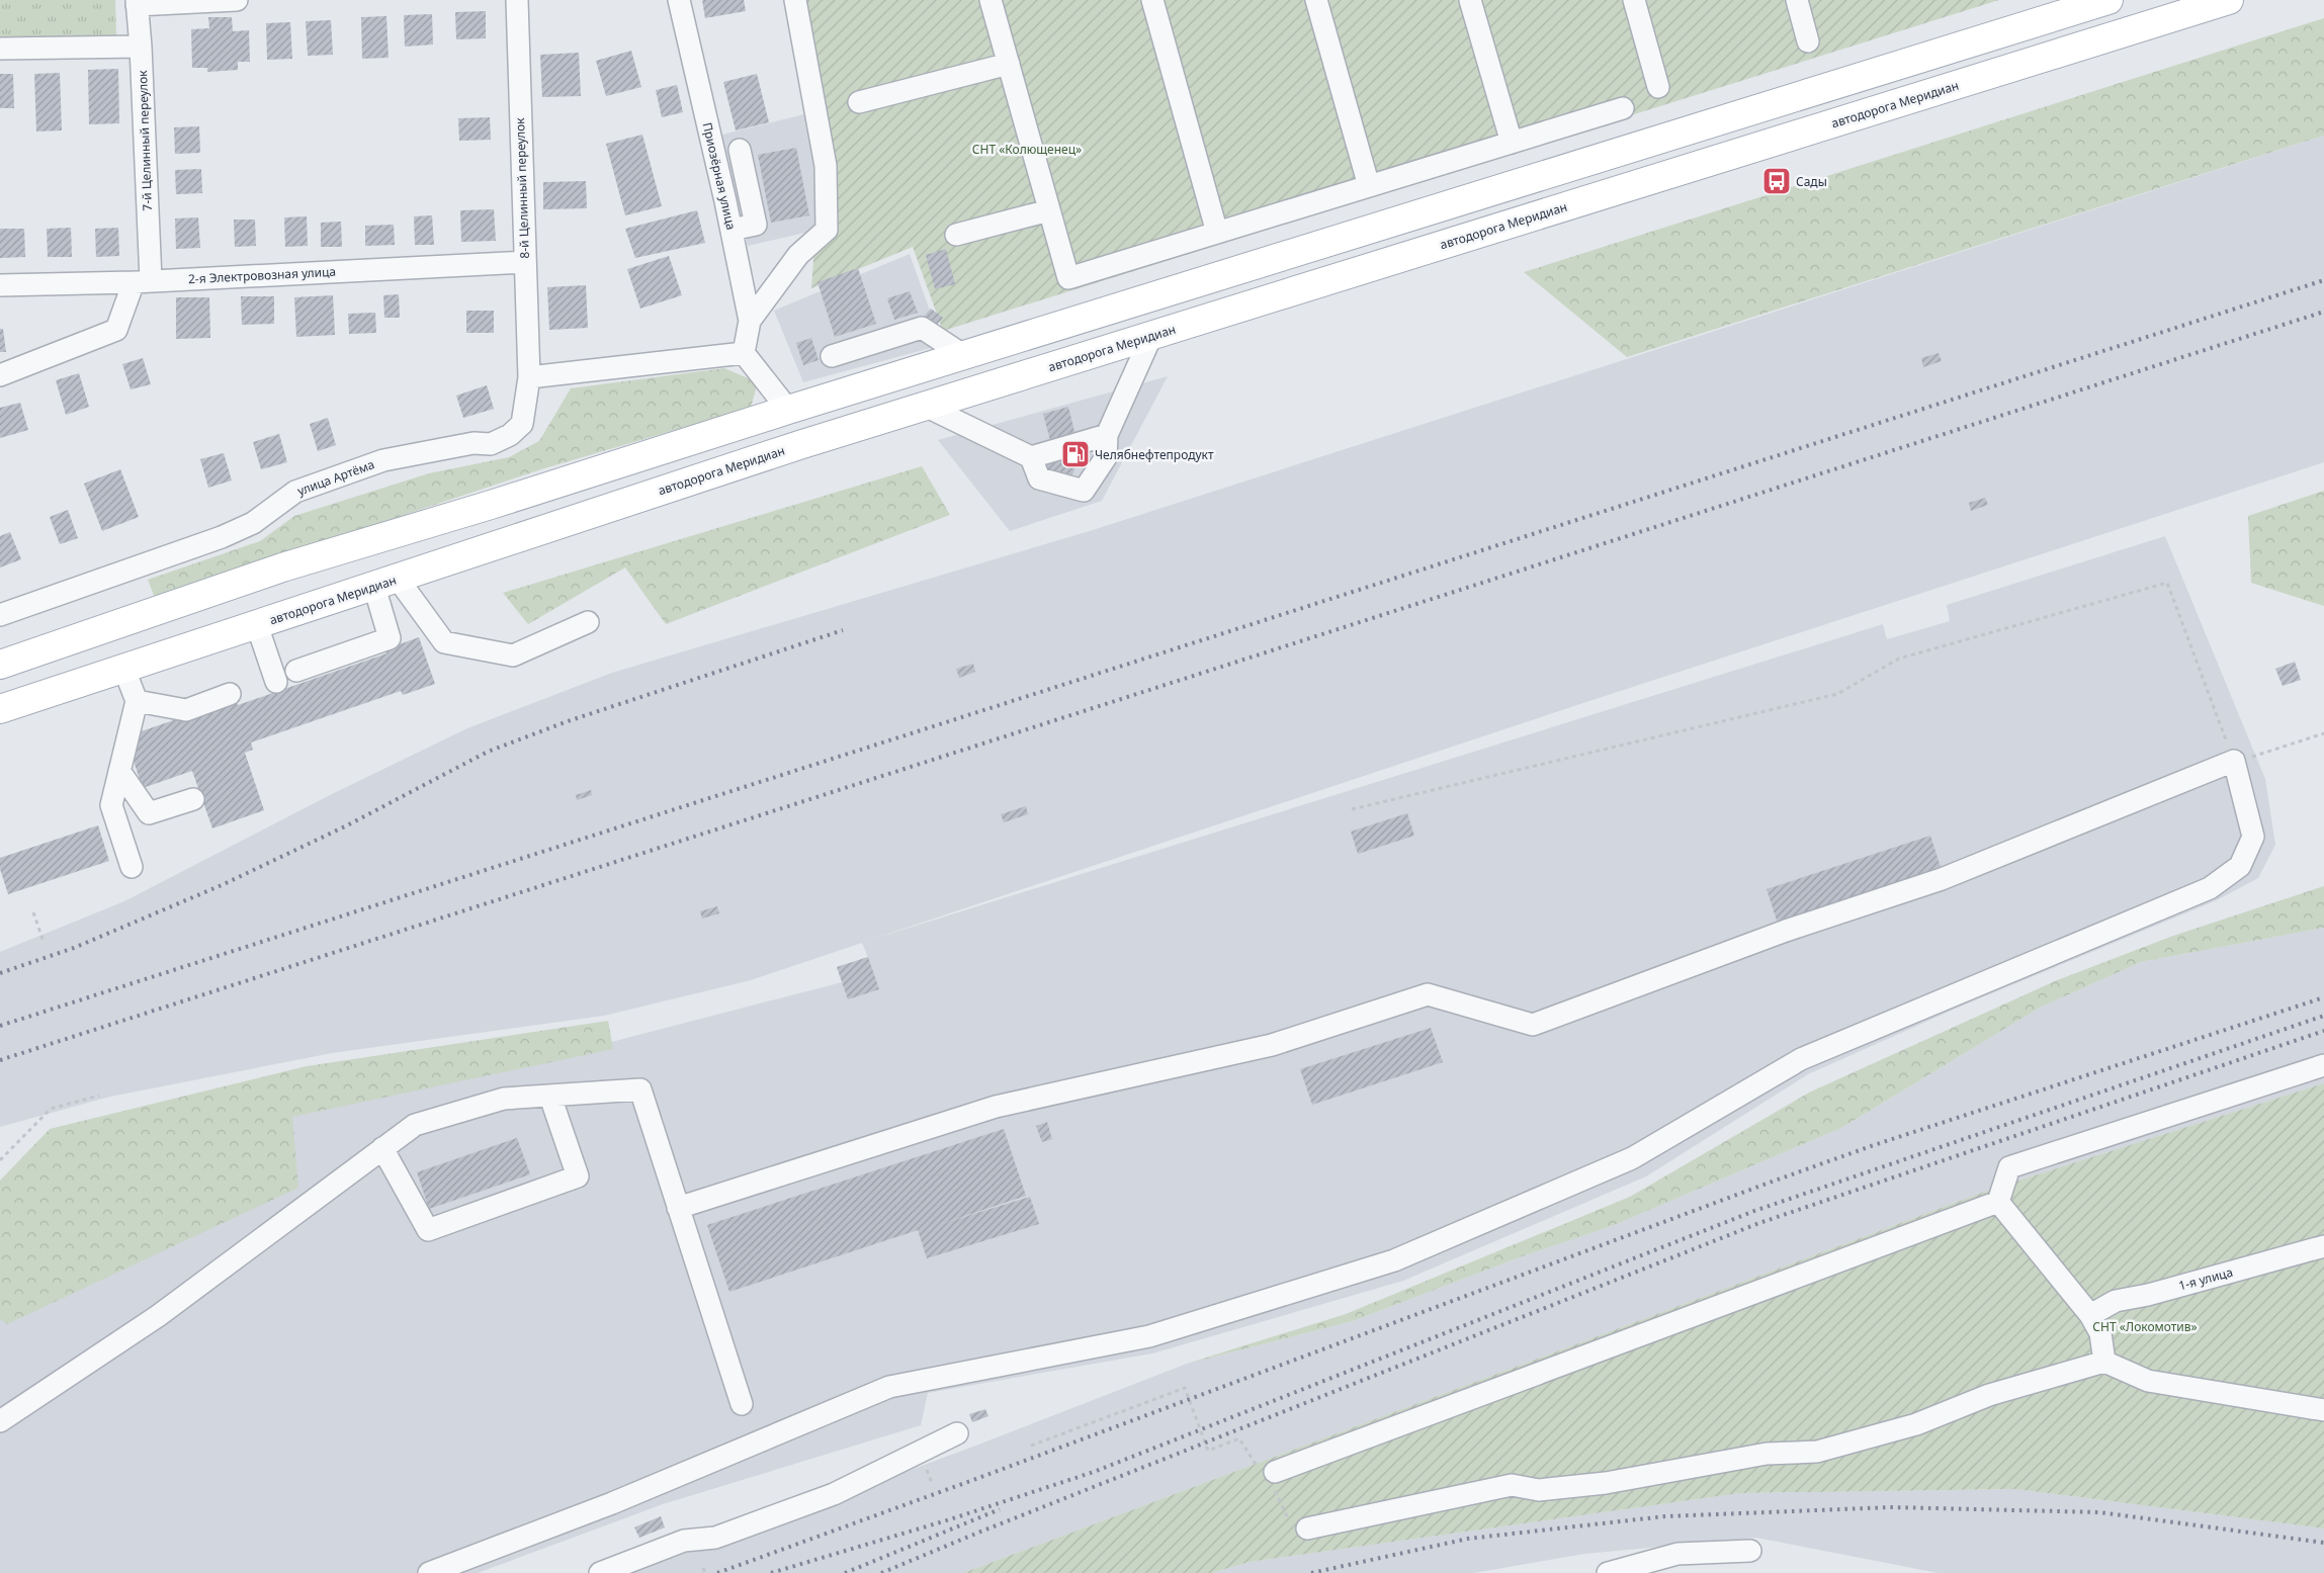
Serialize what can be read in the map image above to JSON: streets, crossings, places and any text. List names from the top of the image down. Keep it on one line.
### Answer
{"streets":{"main road":["автодорога Меридиан"],"street":["7-й Целинный переулок","Приозёрная улица","8-й Целинный переулок","2-я Электровозная улица","улица Артёма","1-я улица"]},"crossings":[["7-й Целинный переулок","2-я Электровозная улица"],["8-й Целинный переулок","2-я Электровозная улица"],["8-й Целинный переулок","улица Артёма"]],"parks":["СНТ «Колющенец»","СНТ «Локомотив»"],"places":{"bus stop":["Сады"],"fuel station":["Челябнефтепродукт"]}}
